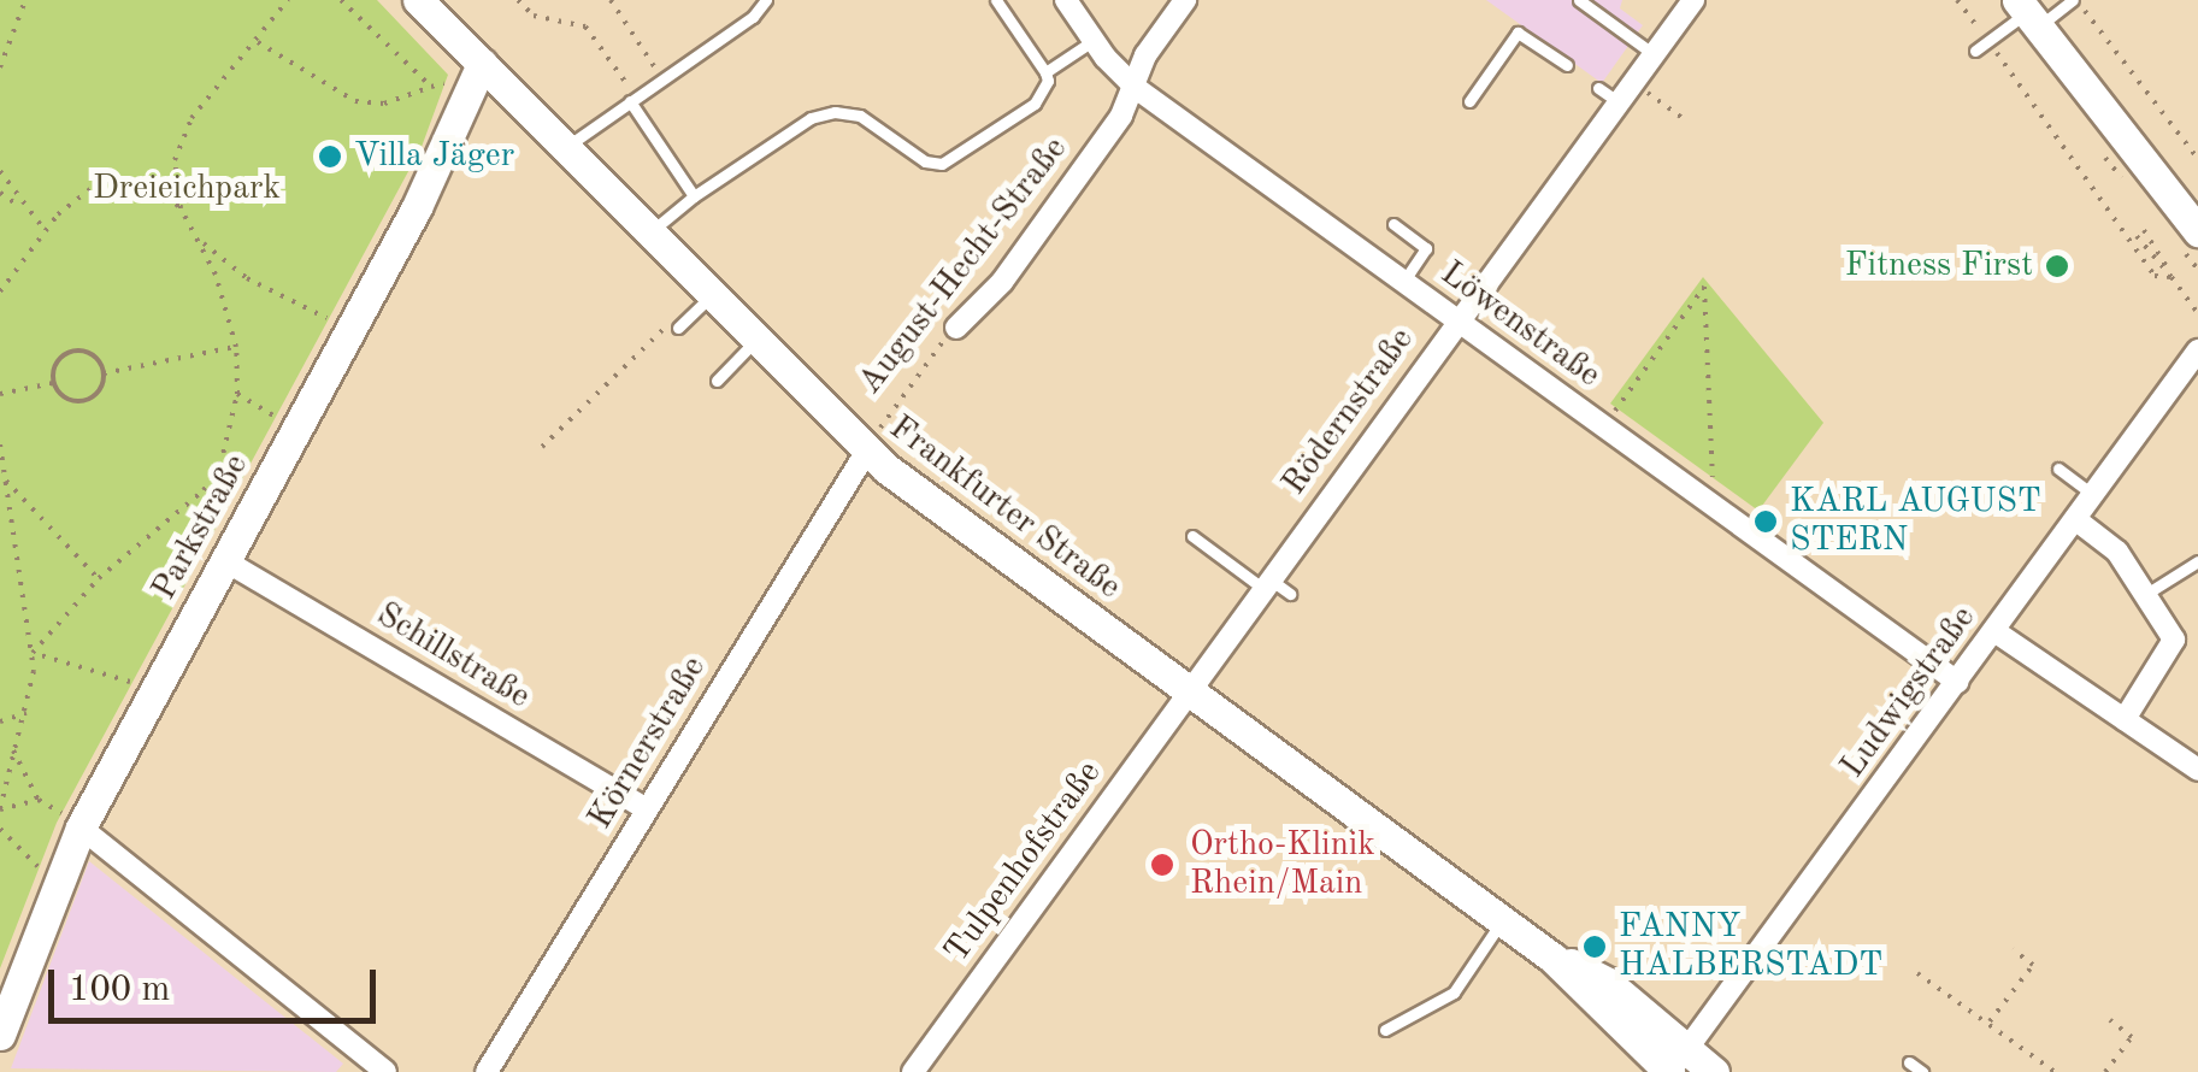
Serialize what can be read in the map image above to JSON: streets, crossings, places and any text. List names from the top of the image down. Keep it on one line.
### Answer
{"streets":{"main road":["Frankfurter Straße","Parkstraße"],"street":["August-Hecht-Straße","Löwenstraße","Rödernstraße","Schillstraße","Ludwigstraße","Körnerstraße","Tulpenhofstraße"]},"crossings":[["August-Hecht-Straße","Löwenstraße"],["August-Hecht-Straße","Frankfurter Straße"],["August-Hecht-Straße","Körnerstraße"],["Löwenstraße","Rödernstraße"],["Löwenstraße","Ludwigstraße"],["Rödernstraße","Frankfurter Straße"],["Rödernstraße","Tulpenhofstraße"],["Frankfurter Straße","Parkstraße"],["Frankfurter Straße","Ludwigstraße"],["Frankfurter Straße","Körnerstraße"],["Frankfurter Straße","Tulpenhofstraße"],["Parkstraße","Schillstraße"],["Schillstraße","Körnerstraße"]],"parks":["Dreieichpark"],"places":["Villa Jäger","Fitness First","KARL AUGUST STERN","Ortho-Klinik Rhein/Main","FANNY HALBERSTADT"],"scale_bar":"100 m"}
